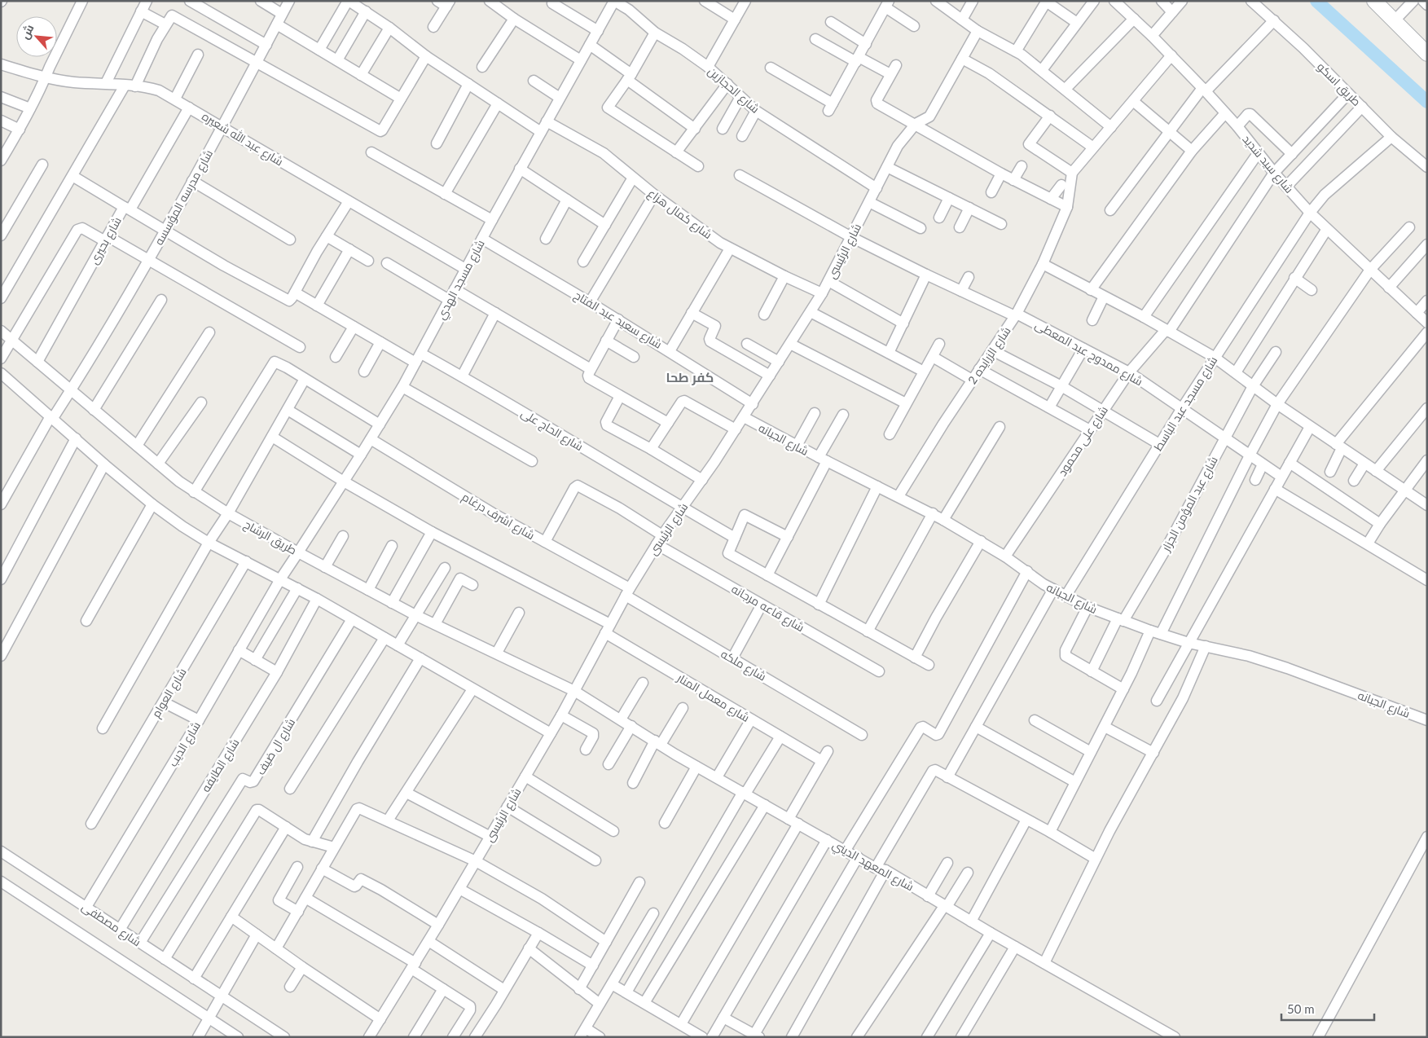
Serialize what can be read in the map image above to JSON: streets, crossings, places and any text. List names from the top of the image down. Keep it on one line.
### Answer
{"streets":{"street":["طريق اسكو","شارع الحجازين","شارع عبد الله شعيره","شارع سيد شديد","شارع مدرسه المؤسسه","شارع كمال هزاع","شارع بحيرى","شارع الرئيسى","شارع مسجد الهدي","شارع سعيد عبد الفتاح","شارع ممدوح عبد المعطى","شارع الزرايده 2","شارع مسجد عبد الباسط","شارع الحاج على","شارع الجبانه","شارع على محمود","شارع عبد المؤمن الجزار","شارع اشرف درغام","طريق الرشاح","شارع قاعه مرجانه","شارع ملكه","شارع العوام","شارع معمل المنار","شارع الديب","شارع ال ضيف","شارع الطايفه","شارع المعهد الديني","شارع مصطفى"]},"crossings":[["طريق اسكو","شارع مسجد عبد الباسط"],["طريق اسكو","شارع على محمود"],["شارع الحجازين","شارع الرئيسى"],["شارع الحجازين","شارع مسجد الهدي"],["شارع عبد الله شعيره","شارع مدرسه المؤسسه"],["شارع عبد الله شعيره","شارع بحيرى"],["شارع عبد الله شعيره","شارع مسجد الهدي"],["شارع سيد شديد","شارع مسجد عبد الباسط"],["شارع سيد شديد","شارع على محمود"],["شارع مدرسه المؤسسه","طريق الرشاح"],["شارع كمال هزاع","شارع الرئيسى"],["شارع كمال هزاع","شارع مسجد الهدي"],["شارع بحيرى","طريق الرشاح"],["شارع الرئيسى","شارع سعيد عبد الفتاح"],["شارع الرئيسى","شارع ممدوح عبد المعطى"],["شارع الرئيسى","شارع الحاج على"],["شارع الرئيسى","شارع الجبانه"],["شارع الرئيسى","شارع اشرف درغام"],["شارع الرئيسى","طريق الرشاح"],["شارع الرئيسى","شارع قاعه مرجانه"],["شارع الرئيسى","شارع ملكه"],["شارع الرئيسى","شارع معمل المنار"],["شارع الرئيسى","شارع المعهد الديني"],["شارع مسجد الهدي","شارع سعيد عبد الفتاح"],["شارع مسجد الهدي","شارع الحاج على"],["شارع مسجد الهدي","شارع اشرف درغام"],["شارع مسجد الهدي","طريق الرشاح"],["شارع مسجد الهدي","شارع معمل المنار"],["شارع مسجد الهدي","شارع الديب"],["شارع ممدوح عبد المعطى","شارع الزرايده 2"],["شارع ممدوح عبد المعطى","شارع مسجد عبد الباسط"],["شارع ممدوح عبد المعطى","شارع على محمود"],["شارع ممدوح عبد المعطى","شارع عبد المؤمن الجزار"],["شارع الزرايده 2","شارع الجبانه"],["شارع مسجد عبد الباسط","شارع الجبانه"],["شارع الجبانه","شارع على محمود"],["شارع الجبانه","شارع عبد المؤمن الجزار"],["شارع اشرف درغام","شارع قاعه مرجانه"],["شارع اشرف درغام","شارع ملكه"],["طريق الرشاح","شارع المعهد الديني"],["شارع الديب","شارع مصطفى"],["شارع ال ضيف","شارع مصطفى"],["شارع الطايفه","شارع مصطفى"]],"districts":["كفر طحا"],"scale_bar":"50 m","north":"top left"}
